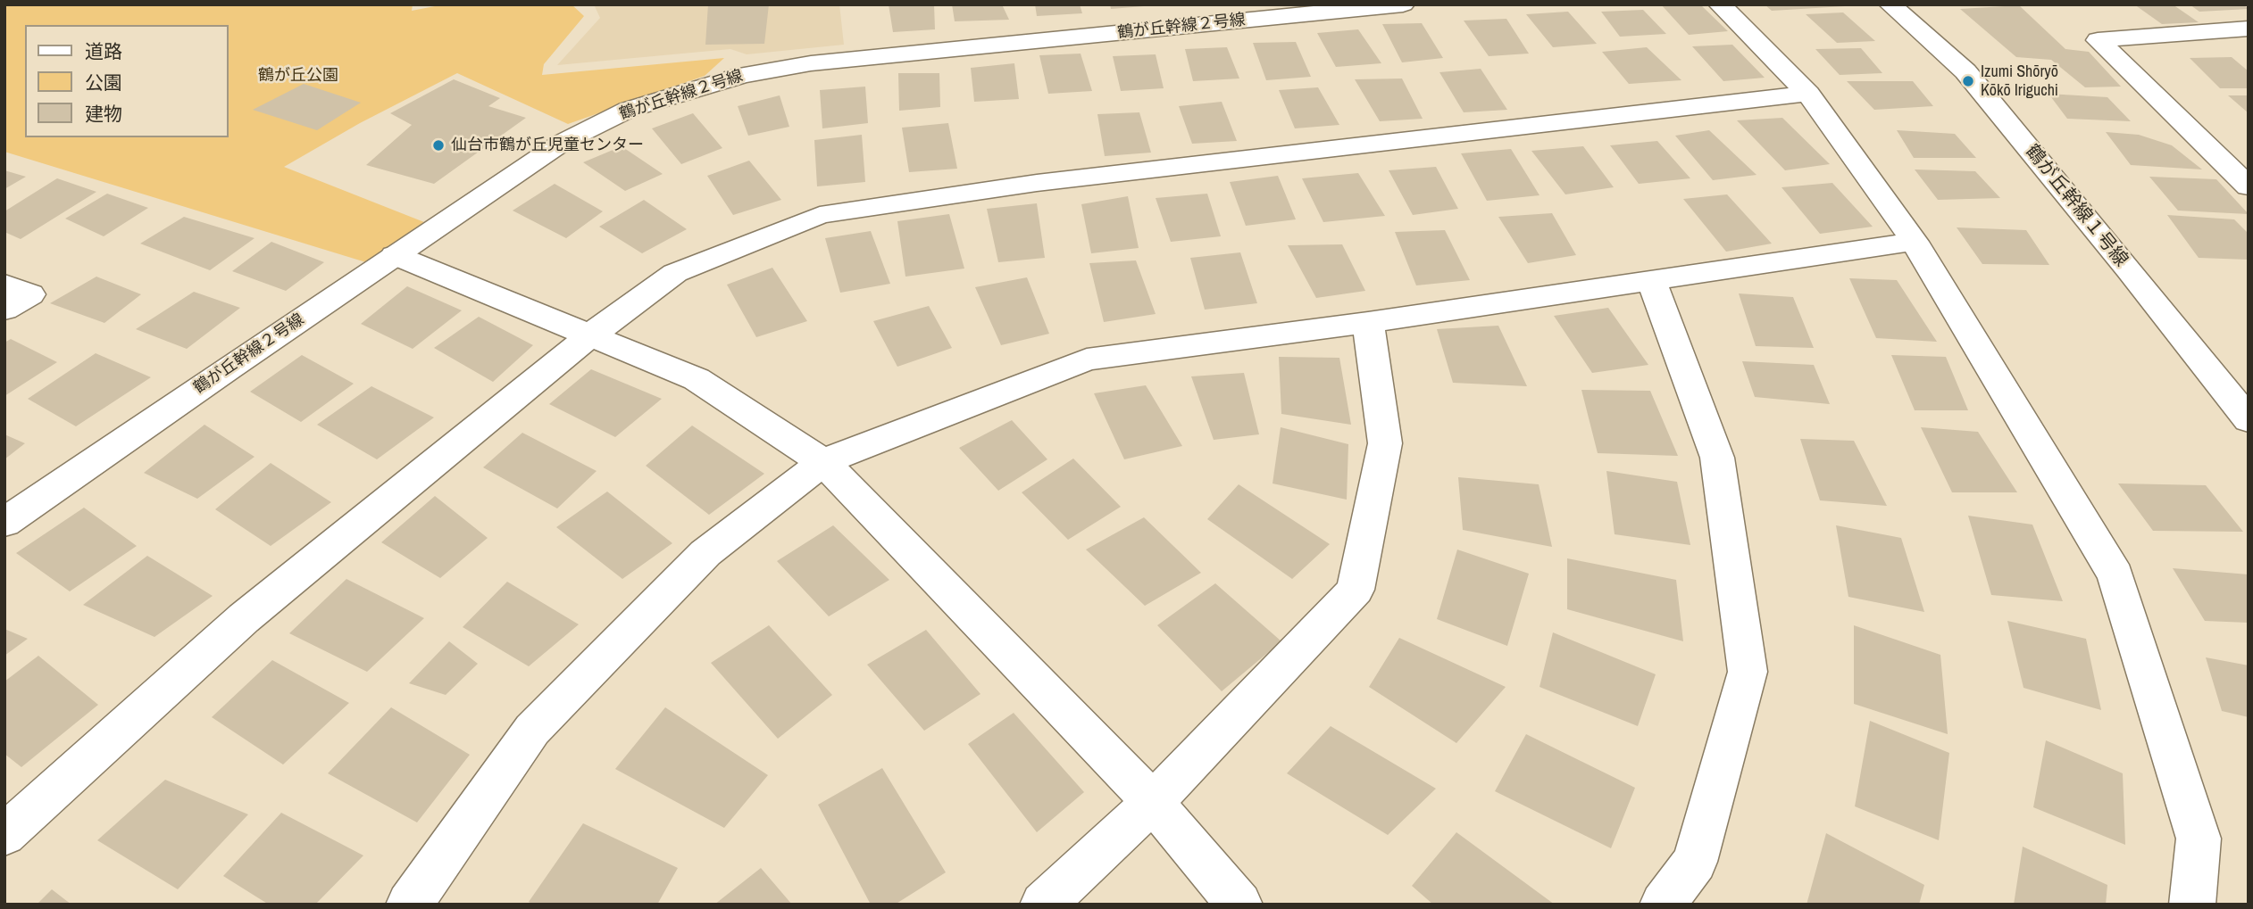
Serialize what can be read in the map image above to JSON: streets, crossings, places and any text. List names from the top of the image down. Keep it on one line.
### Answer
{"streets":{"street":["鶴が丘幹線２号線","鶴が丘幹線１号線"]},"parks":["鶴が丘公園"],"places":["Izumi Shōryō Kōkō Iriguchi","仙台市鶴が丘児童センター"],"legend":["道路","公園","建物"]}
